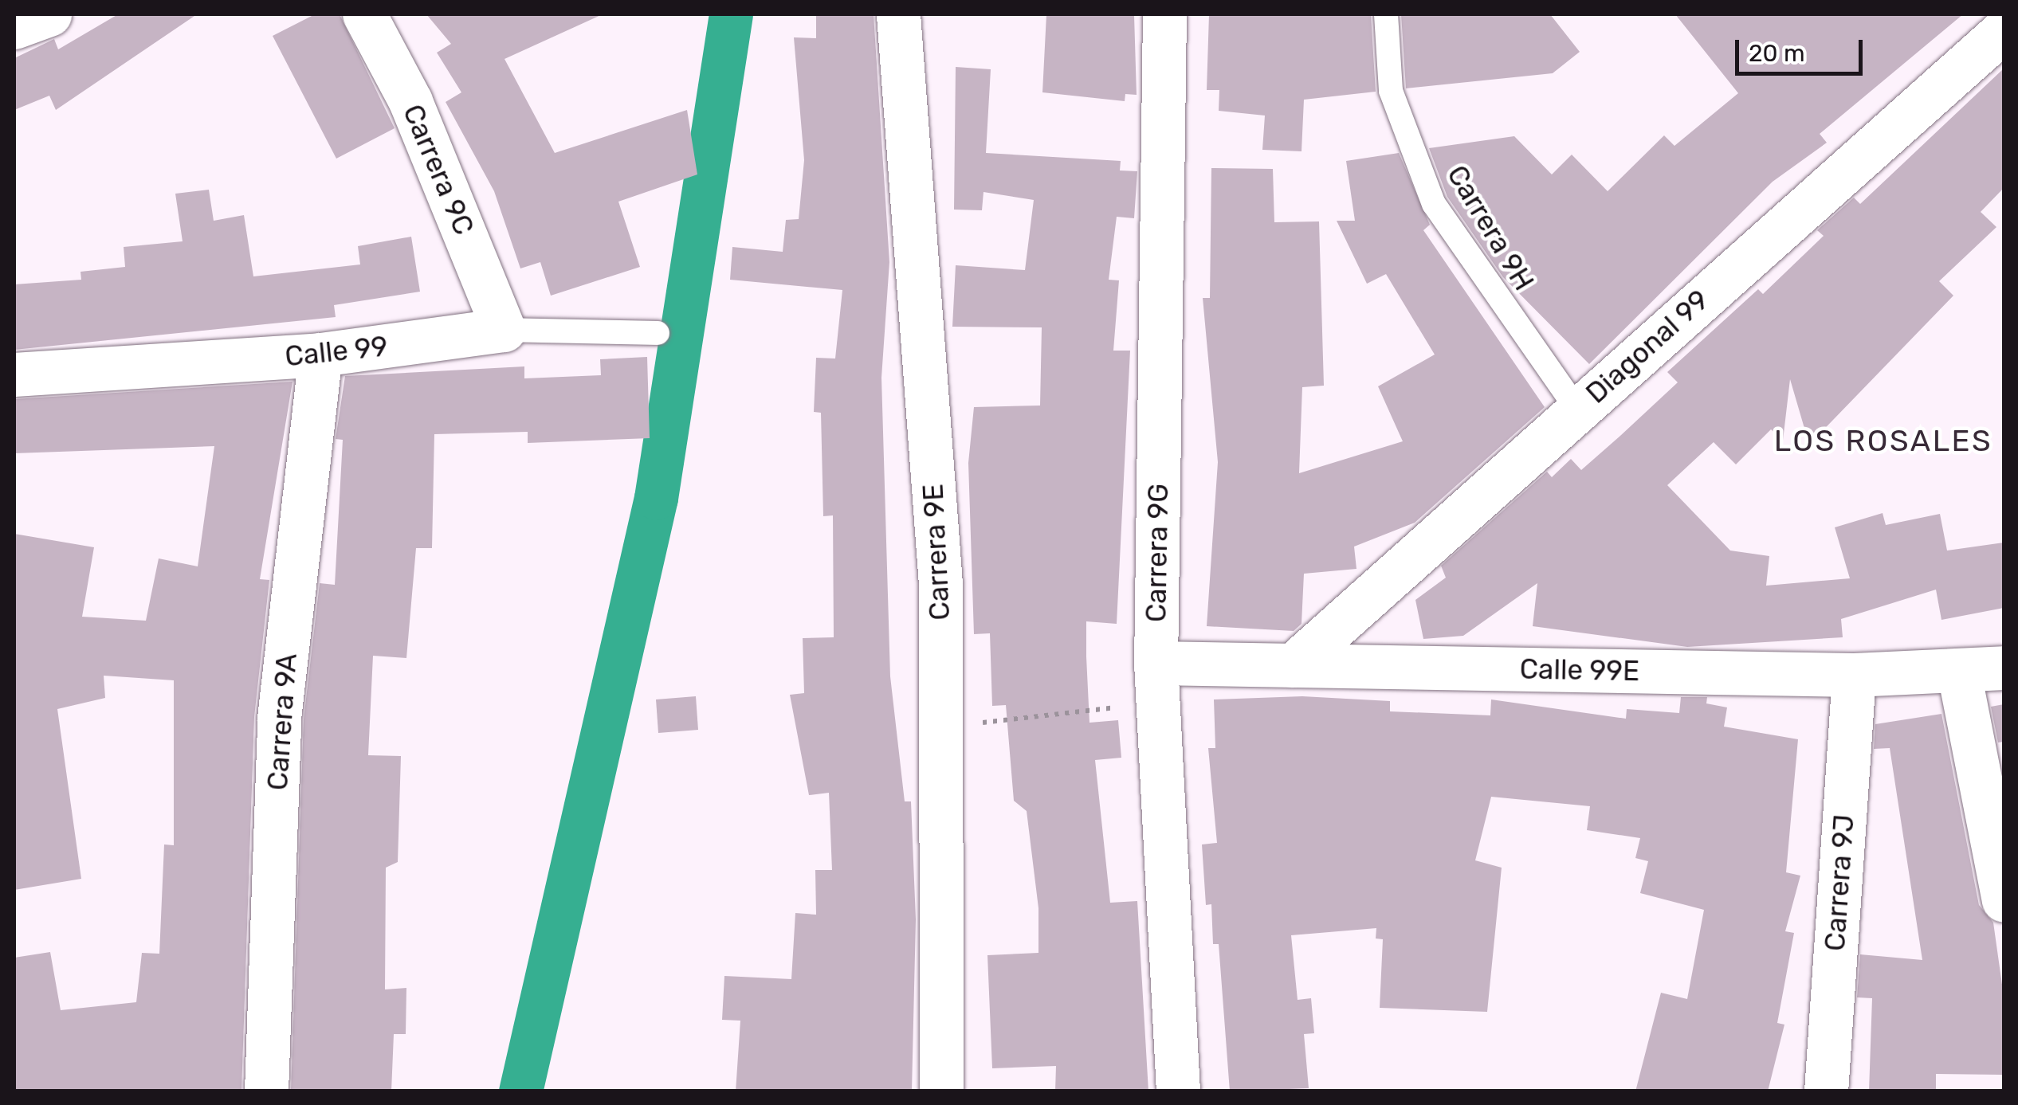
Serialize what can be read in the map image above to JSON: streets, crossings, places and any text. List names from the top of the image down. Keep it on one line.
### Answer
{"streets":{"street":["Carrera 9C","Diagonal 99","Calle 99","Carrera 9E","Carrera 9G","Calle 99E","Carrera 9A","Carrera 9J"],"lane":["Carrera 9H"]},"crossings":[["Carrera 9C","Calle 99"],["Carrera 9H","Diagonal 99"],["Diagonal 99","Calle 99E"],["Calle 99","Carrera 9A"],["Carrera 9G","Calle 99E"],["Calle 99E","Carrera 9J"]],"districts":["LOS ROSALES"],"scale_bar":"20 m"}
